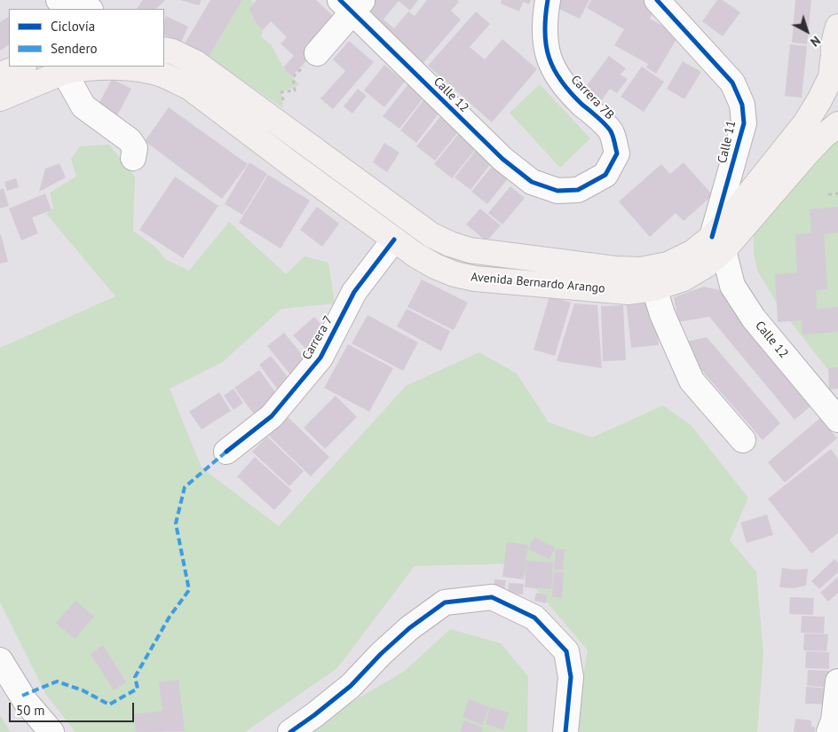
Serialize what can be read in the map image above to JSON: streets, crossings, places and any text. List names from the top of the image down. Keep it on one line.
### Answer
{"streets":{"main road":["Avenida Bernardo Arango"],"street":["Calle 12","Carrera 7B","Calle 11","Carrera 7"]},"crossings":[["Calle 12","Carrera 7B"],["Calle 12","Calle 11"],["Calle 12","Avenida Bernardo Arango"],["Calle 11","Avenida Bernardo Arango"],["Avenida Bernardo Arango","Carrera 7"]],"legend":["Ciclovía","Sendero"],"scale_bar":"50 m","north":"bottom right"}
